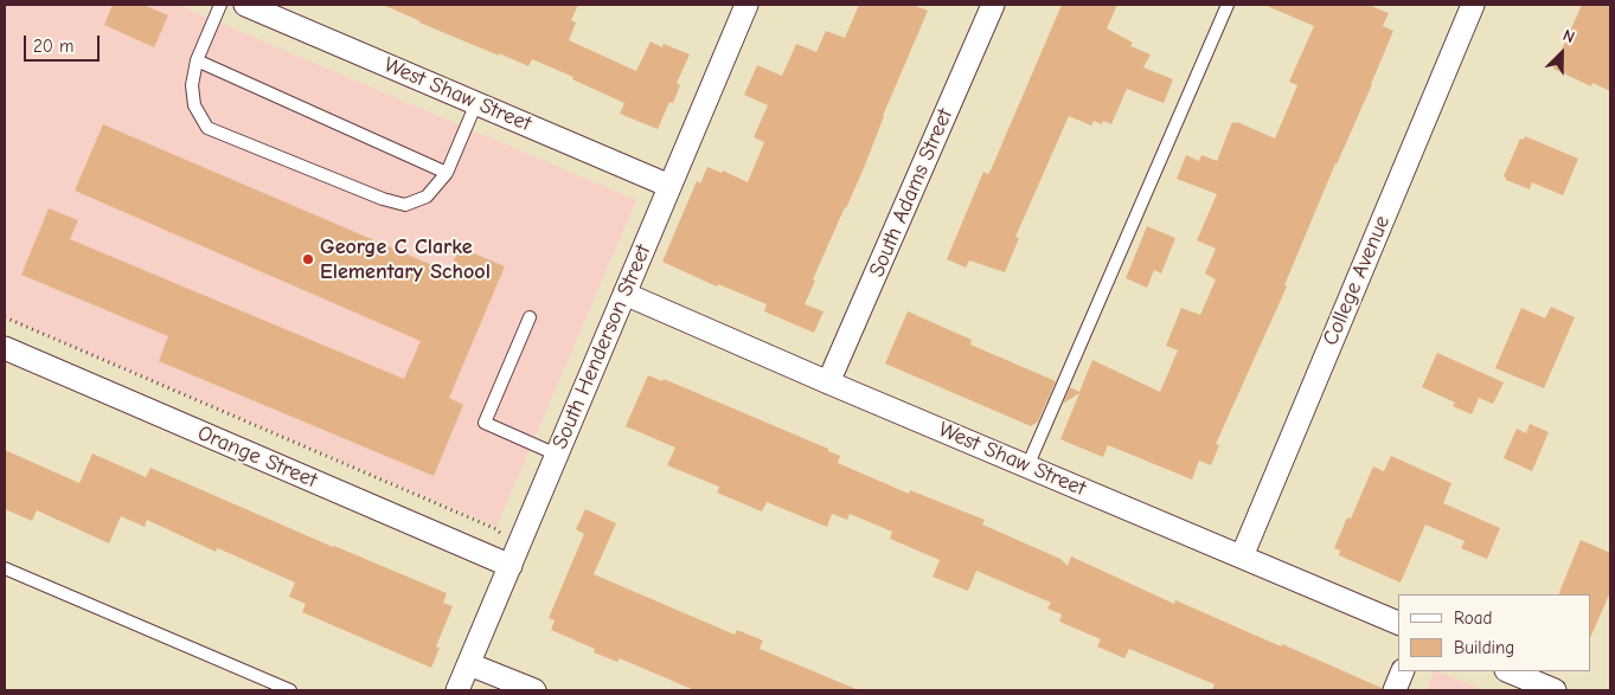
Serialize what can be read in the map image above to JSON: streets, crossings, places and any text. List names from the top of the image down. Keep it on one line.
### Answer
{"streets":{"street":["West Shaw Street","South Adams Street","College Avenue","South Henderson Street","Orange Street"]},"crossings":[["West Shaw Street","South Adams Street"],["West Shaw Street","College Avenue"],["West Shaw Street","South Henderson Street"],["South Henderson Street","Orange Street"]],"places":["George C Clarke Elementary School"],"legend":["Road","Building"],"scale_bar":"20 m","north":"top right"}
